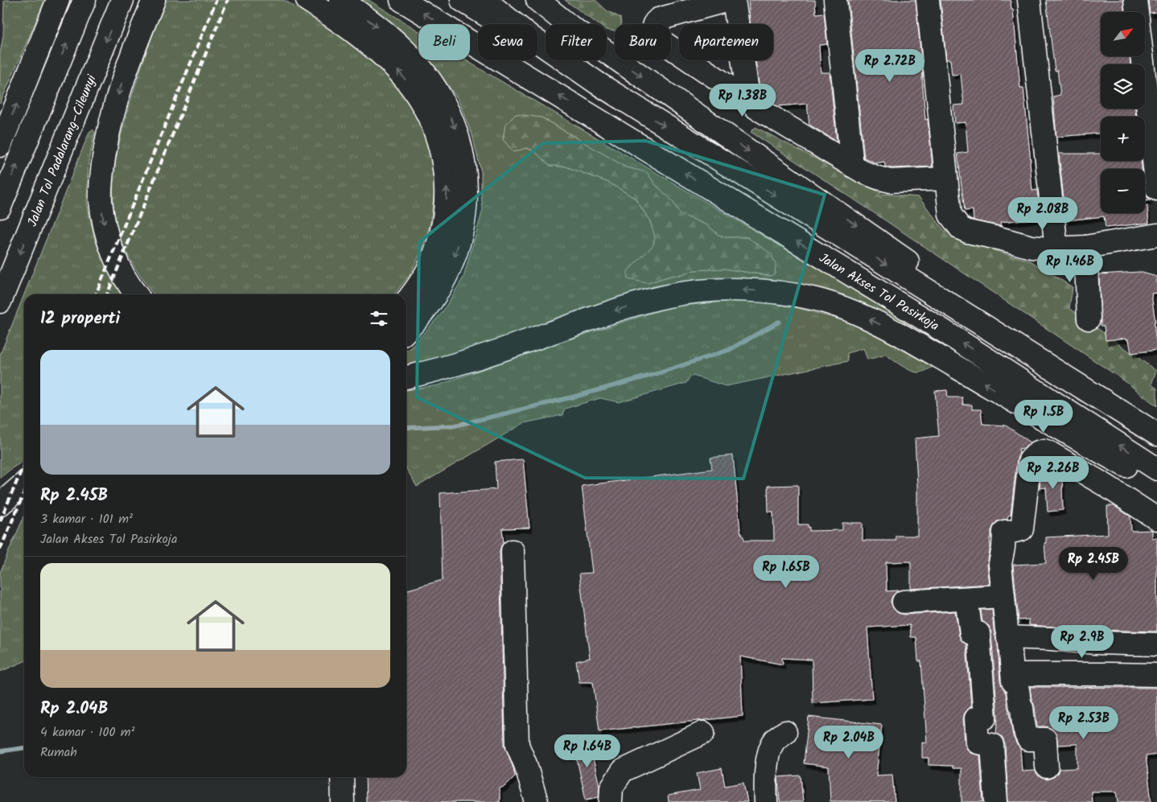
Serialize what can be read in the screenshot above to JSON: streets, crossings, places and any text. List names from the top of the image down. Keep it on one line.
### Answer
{"streets":{"main road":["Jalan Tol Padalarang–Cileunyi","Jalan Akses Tol Pasirkoja"]},"north":"top right","page":{"map_buttons":["+","−"],"chip":["Beli","Sewa","Filter","Baru","Apartemen"],"price":["Rp 2.72B","Rp 1.38B","Rp 2.08B","Rp 1.46B","Rp 1.5B","Rp 2.26B","Rp 2.45B","Rp 1.65B","Rp 2.9B","Rp 2.53B","Rp 2.04B","Rp 1.64B"],"heading":"12 properti","list":[{"name":"Rp 2.45B","note":"3 kamar · 101 m² · Jalan Akses Tol Pasirkoja"},{"name":"Rp 2.04B","note":"4 kamar · 100 m² · Rumah"}]}}
